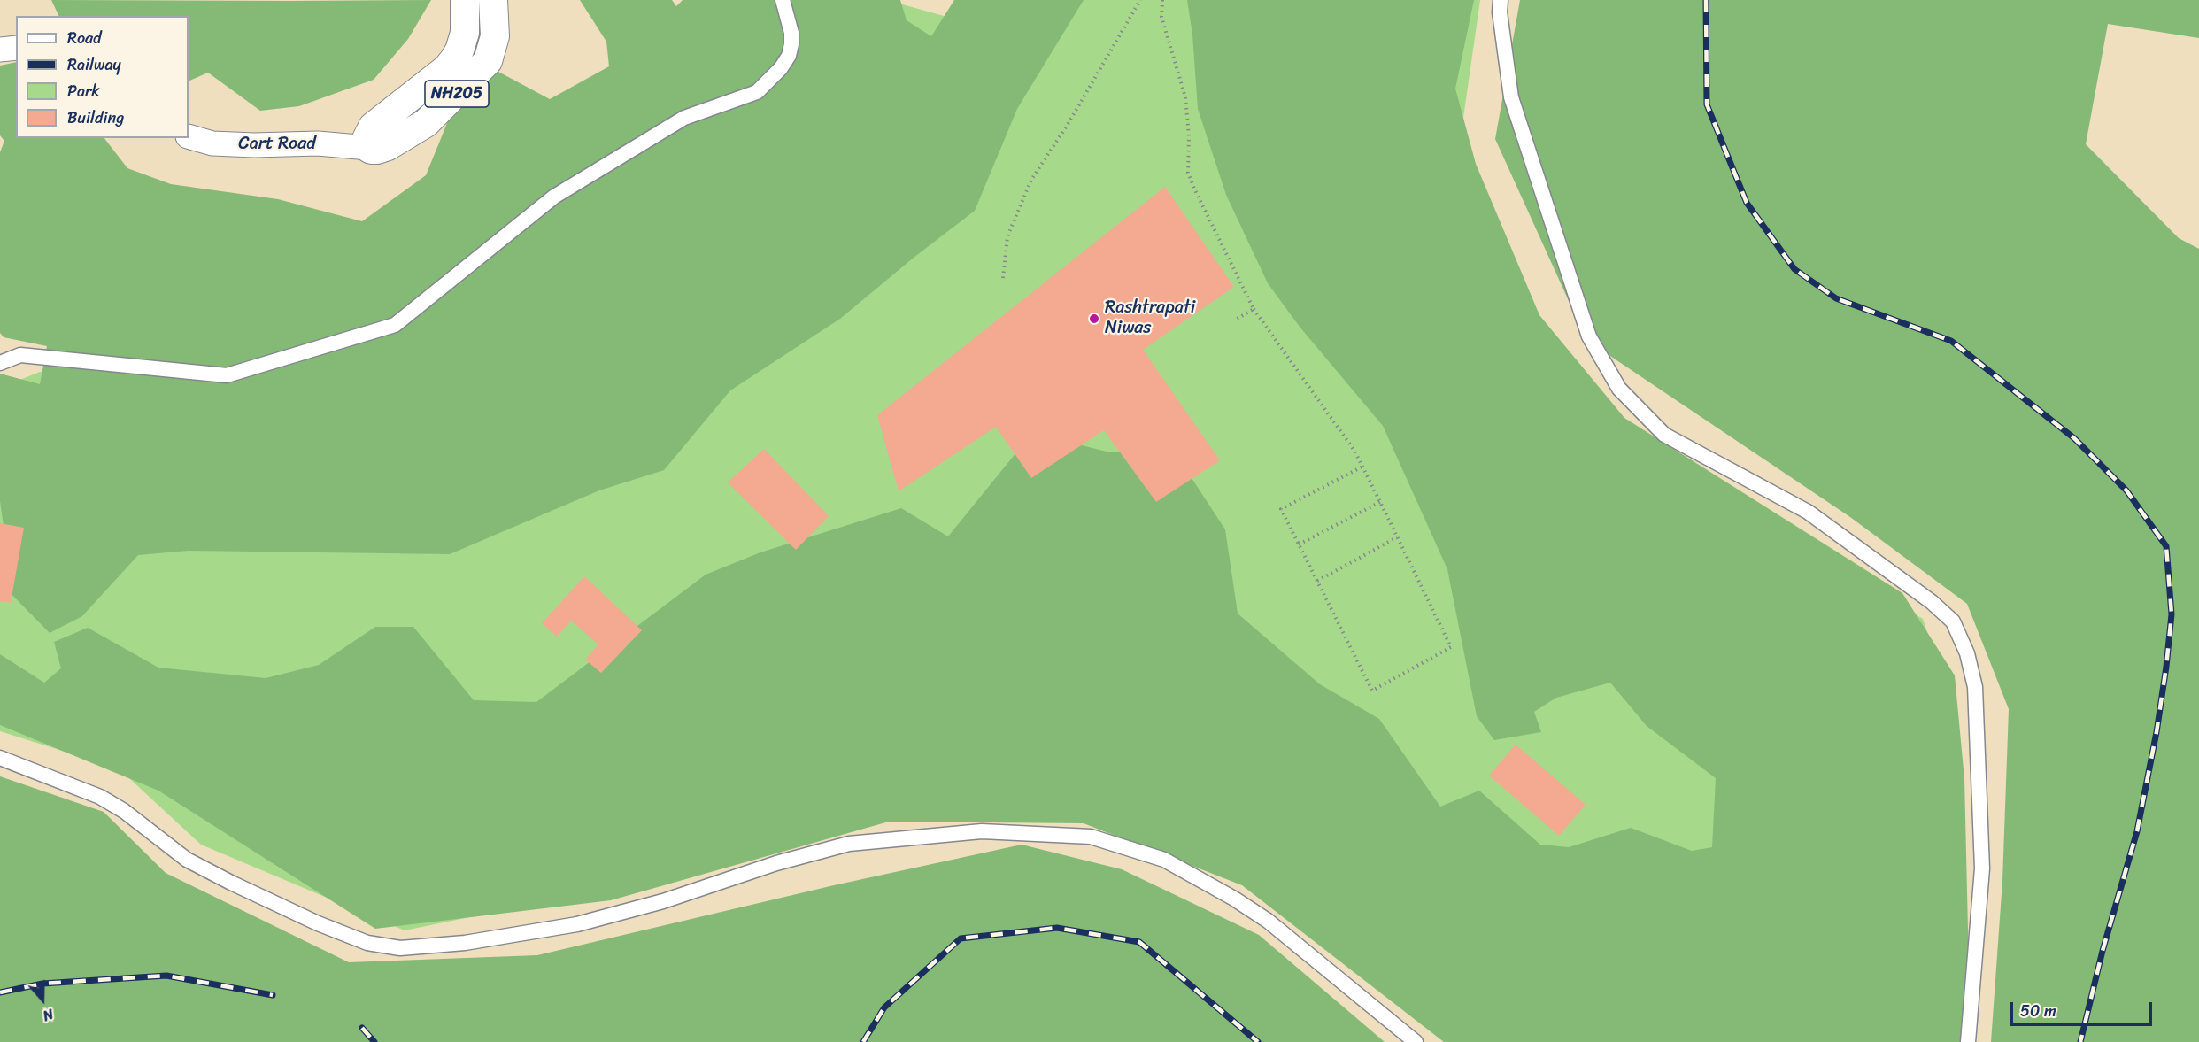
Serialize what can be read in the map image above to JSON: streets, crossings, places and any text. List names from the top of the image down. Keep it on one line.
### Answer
{"streets":{"highway":["NH205"],"main road":["Cart Road"]},"crossings":[["NH205","Cart Road"]],"places":["Rashtrapati Niwas"],"legend":["Road","Railway","Park","Building"],"scale_bar":"50 m","north":"bottom"}
